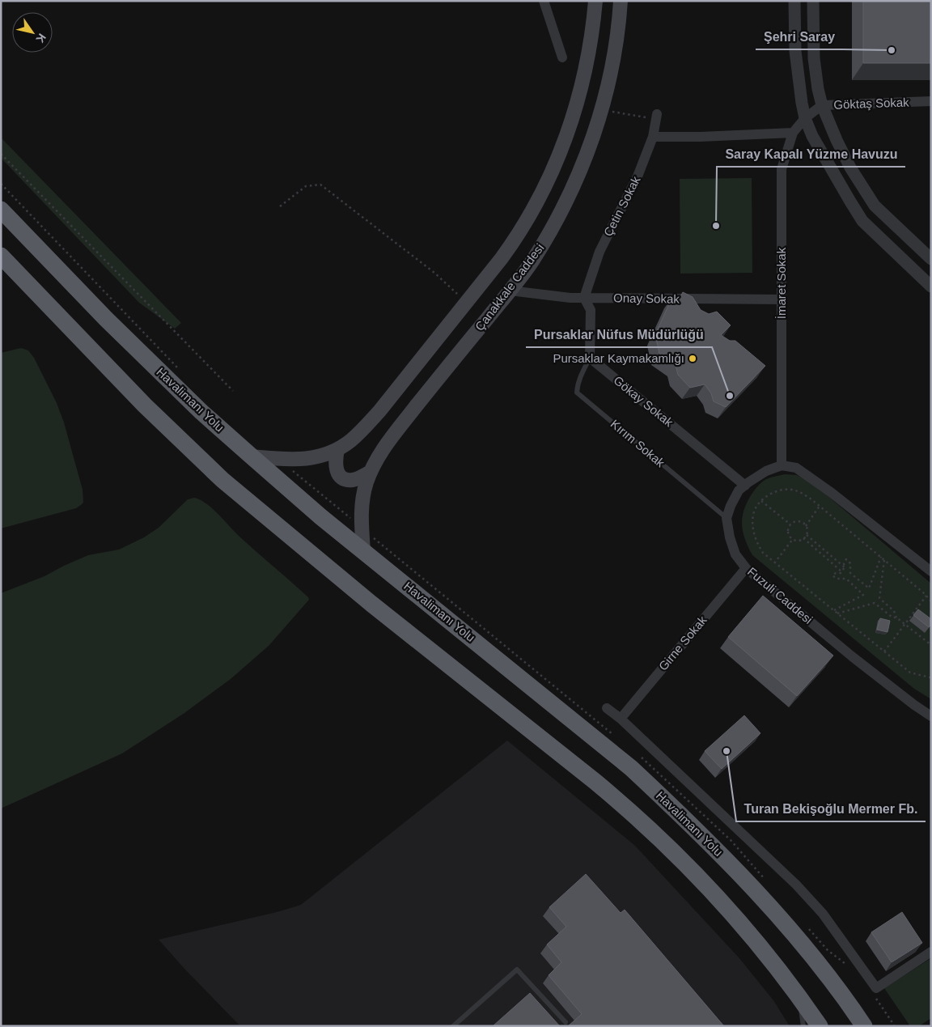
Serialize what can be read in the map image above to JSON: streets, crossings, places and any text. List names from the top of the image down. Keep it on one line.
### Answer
{"streets":{"highway":["Havalimanı Yolu"],"main road":["Çanakkale Caddesi"],"street":["Göktaş Sokak","Çetin Sokak","İmaret Sokak","Onay Sokak","Gökay Sokak","Fuzuli Caddesi","Girne Sokak"],"lane":["Kırım Sokak"]},"crossings":[["Göktaş Sokak","İmaret Sokak"],["Çetin Sokak","Onay Sokak"],["İmaret Sokak","Onay Sokak"],["Çanakkale Caddesi","Havalimanı Yolu"],["Gökay Sokak","Kırım Sokak"],["Kırım Sokak","Fuzuli Caddesi"],["Fuzuli Caddesi","Girne Sokak"]],"places":["Şehri Saray","Saray Kapalı Yüzme Havuzu","Pursaklar Kaymakamlığı","Pursaklar Nüfus Müdürlüğü","Turan Bekişoğlu Mermer Fb."],"north":"bottom right"}
